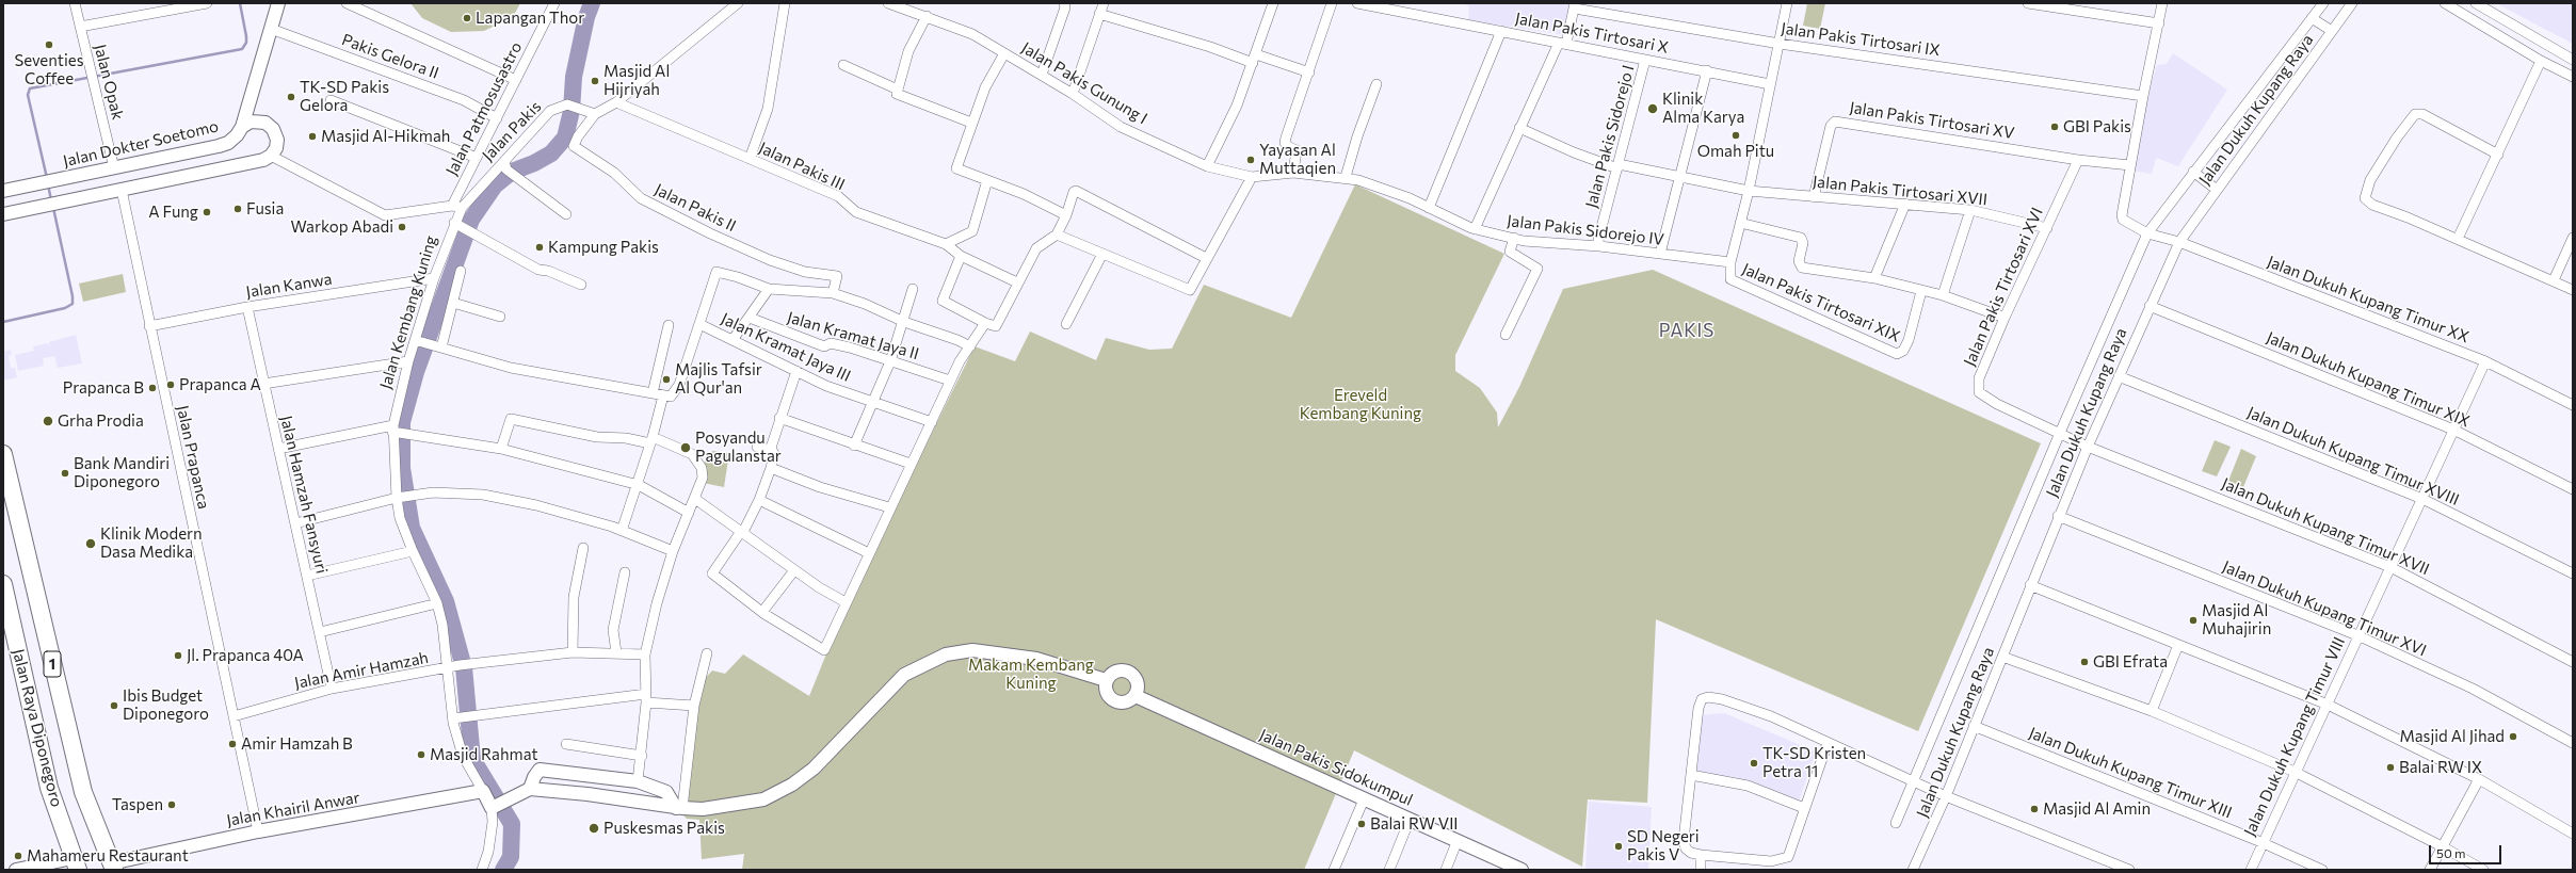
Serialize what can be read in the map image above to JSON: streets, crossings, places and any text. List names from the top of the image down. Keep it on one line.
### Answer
{"streets":{"highway":["1","Jalan Raya Diponegoro"],"street":["Jalan Pakis Tirtosari X","Jalan Pakis Tirtosari IX","Pakis Gelora II","Jalan Opak","Jalan Pakis Gunung I","Jalan Patmosusastro","Jalan Dukuh Kupang Raya","Jalan Pakis Tirtosari XV","Jalan Pakis","Jalan Pakis Sidorejo I","Jalan Dokter Soetomo","Jalan Pakis III","Jalan Pakis Tirtosari XVII","Jalan Pakis II","Jalan Pakis Sidorejo IV","Jalan Kanwa","Jalan Pakis Tirtosari XVI","Jalan Dukuh Kupang Timur XX","Jalan Pakis Tirtosari XIX","Jalan Kembang Kuning","Jalan Kramat Jaya II","Jalan Kramat Jaya III","Jalan Dukuh Kupang Timur XIX","Jalan Dukuh Kupang Timur XVIII","Jalan Prapanca","Jalan Hamzah Fansyuri","Jalan Dukuh Kupang Timur XVII","Jalan Dukuh Kupang Timur XVI","Jalan Amir Hamzah","Jalan Dukuh Kupang Timur VIII","Jalan Pakis Sidokumpul","Jalan Dukuh Kupang Timur XIII","Jalan Khairil Anwar"]},"crossings":[["Jalan Pakis Tirtosari X","Jalan Pakis Sidorejo I"],["Pakis Gelora II","Jalan Patmosusastro"],["Jalan Opak","Jalan Dokter Soetomo"],["Jalan Pakis Gunung I","Jalan Pakis Sidorejo IV"],["Jalan Patmosusastro","Jalan Pakis"],["Jalan Patmosusastro","Jalan Kembang Kuning"],["Jalan Dukuh Kupang Raya","Jalan Pakis Tirtosari XVI"],["Jalan Dukuh Kupang Raya","Jalan Dukuh Kupang Timur XX"],["Jalan Dukuh Kupang Raya","Jalan Dukuh Kupang Timur XIX"],["Jalan Dukuh Kupang Raya","Jalan Dukuh Kupang Timur XVIII"],["Jalan Dukuh Kupang Raya","Jalan Dukuh Kupang Timur XVII"],["Jalan Dukuh Kupang Raya","Jalan Dukuh Kupang Timur XVI"],["Jalan Dukuh Kupang Raya","Jalan Dukuh Kupang Timur XIII"],["Jalan Pakis Tirtosari XV","Jalan Pakis Tirtosari XVII"],["Jalan Pakis Tirtosari XV","Jalan Pakis Tirtosari XVI"],["Jalan Pakis","Jalan Pakis II"],["Jalan Pakis","Jalan Kembang Kuning"],["Jalan Pakis Sidorejo I","Jalan Pakis Tirtosari XVII"],["Jalan Pakis Sidorejo I","Jalan Pakis Sidorejo IV"],["Jalan Pakis Tirtosari XVII","Jalan Pakis Tirtosari XVI"],["Jalan Pakis Sidorejo IV","Jalan Pakis Tirtosari XIX"],["Jalan Kanwa","Jalan Kembang Kuning"],["Jalan Kanwa","Jalan Prapanca"],["Jalan Kanwa","Jalan Hamzah Fansyuri"],["Jalan Pakis Tirtosari XVI","Jalan Dukuh Kupang Timur XVII"],["Jalan Dukuh Kupang Timur XX","Jalan Dukuh Kupang Timur VIII"],["Jalan Kembang Kuning","Jalan Amir Hamzah"],["Jalan Kembang Kuning","Jalan Khairil Anwar"],["Jalan Dukuh Kupang Timur XIX","Jalan Dukuh Kupang Timur VIII"],["Jalan Dukuh Kupang Timur XVIII","Jalan Dukuh Kupang Timur VIII"],["Jalan Prapanca","Jalan Amir Hamzah"],["Jalan Prapanca","Jalan Khairil Anwar"],["Jalan Hamzah Fansyuri","Jalan Amir Hamzah"],["Jalan Dukuh Kupang Timur XVII","Jalan Dukuh Kupang Timur VIII"],["Jalan Dukuh Kupang Timur XVI","Jalan Dukuh Kupang Timur VIII"],["Jalan Raya Diponegoro","Jalan Khairil Anwar"],["Jalan Dukuh Kupang Timur VIII","Jalan Dukuh Kupang Timur XIII"]],"districts":["PAKIS"],"parks":["Ereveld Kembang Kuning","Makam Kembang Kuning"],"places":["Lapangan Thor","Seventies Coffee","Masjid Al Hijriyah","TK-SD Pakis Gelora","Klinik Alma Karya","GBI Pakis","Omah Pitu","Masjid Al-Hikmah","Yayasan Al Muttaqien","Fusia","A Fung","Warkop Abadi","Kampung Pakis","Majlis Tafsir Al Qur'an","Prapanca A","Prapanca B","Grha Prodia","Posyandu Pagulanstar","Bank Mandiri Diponegoro","Klinik Modern Dasa Medika","Masjid Al Muhajirin","Jl. Prapanca 40A","GBI Efrata","Ibis Budget Diponegoro","Masjid Al Jihad","Amir Hamzah B","Masjid Rahmat","TK-SD Kristen Petra 11","Balai RW IX","Taspen","Masjid Al Amin","Balai RW VII","Puskesmas Pakis","SD Negeri Pakis V","Mahameru Restaurant"],"scale_bar":"50 m"}
